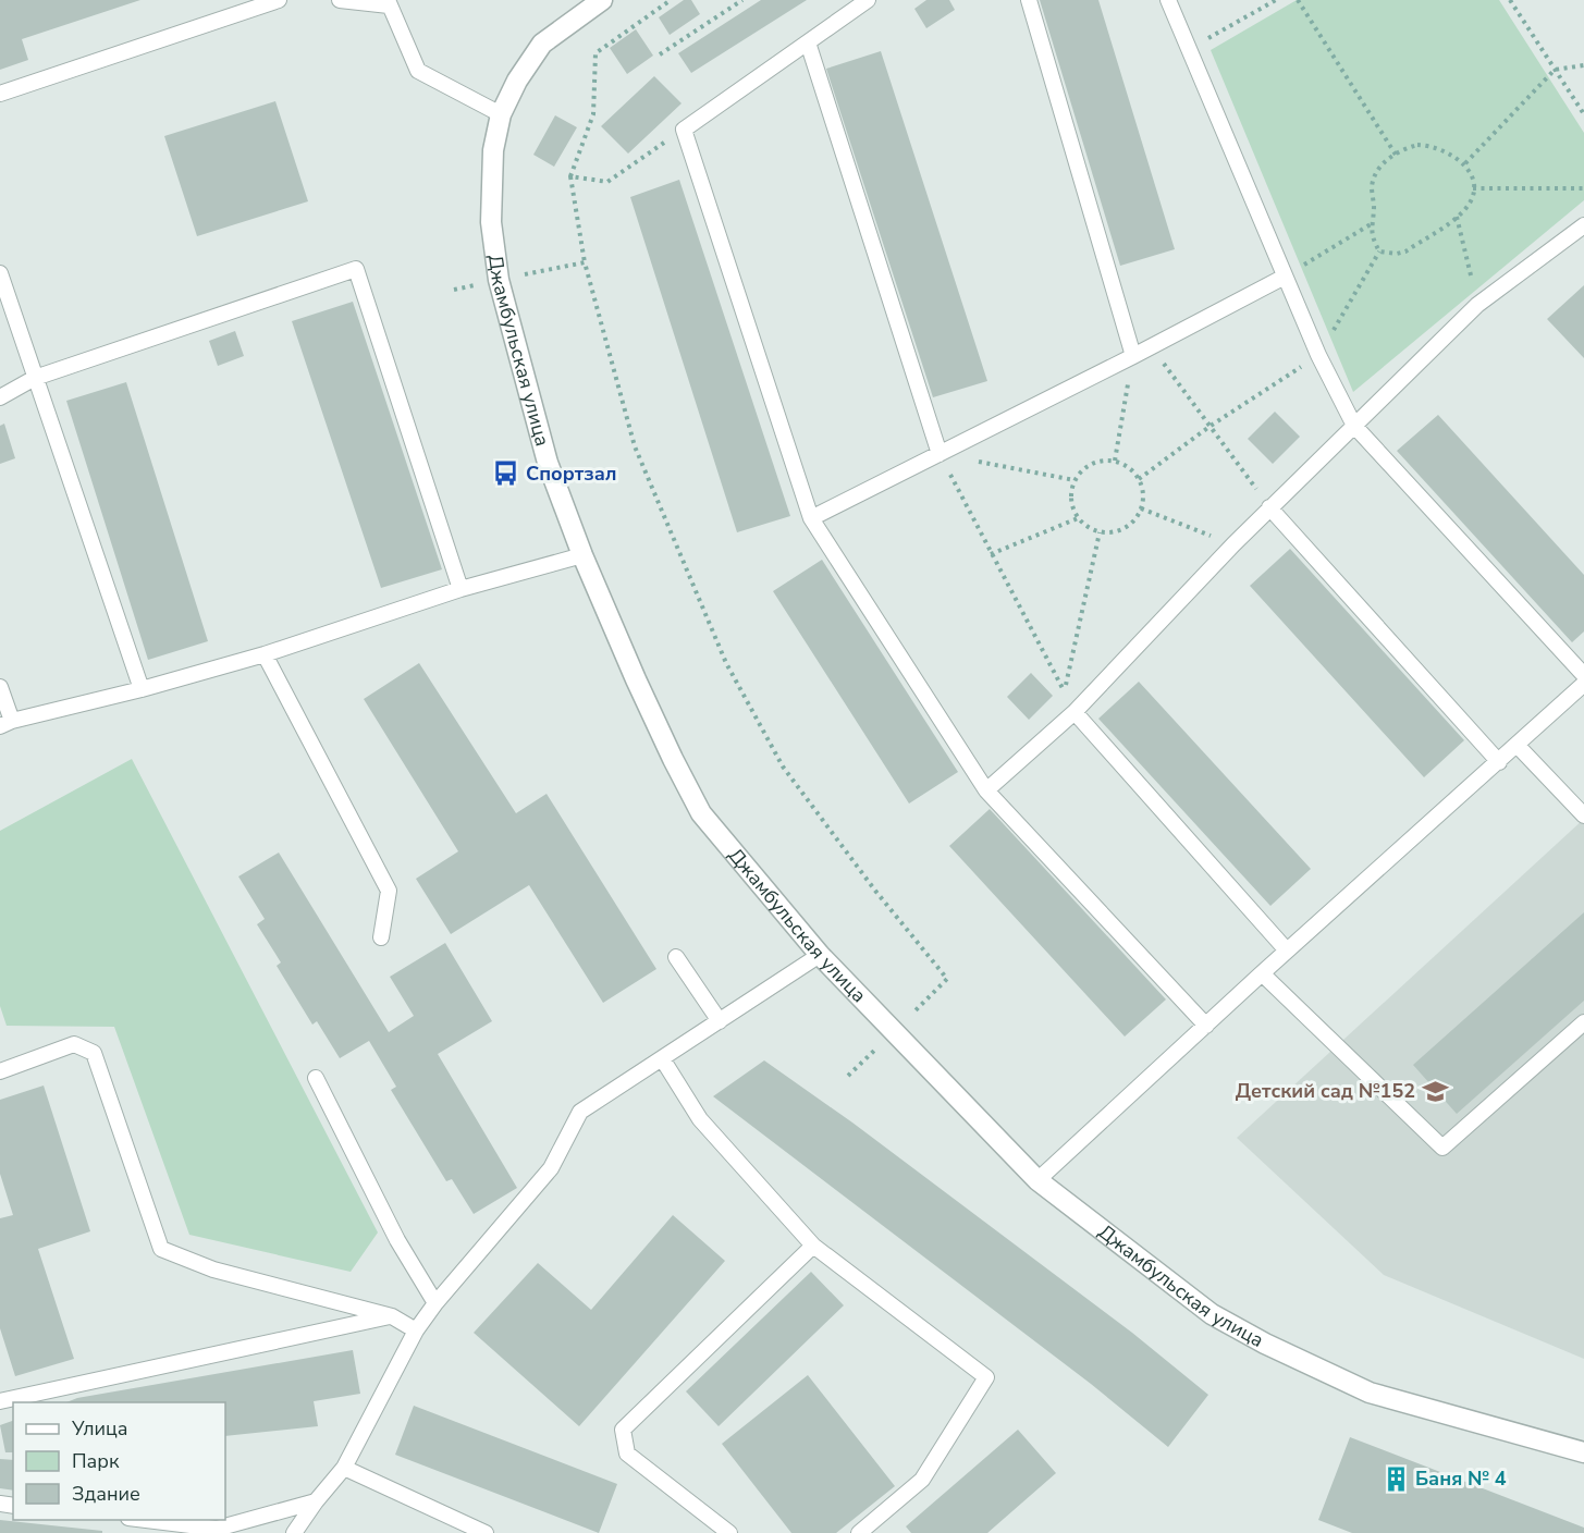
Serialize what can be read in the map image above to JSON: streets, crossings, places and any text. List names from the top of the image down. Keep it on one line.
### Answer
{"streets":{"street":["Джамбульская улица"]},"places":{"bus stop":["Спортзал"],"school or university":["Детский сад №152"],"building":["Баня № 4"]},"legend":["Улица","Парк","Здание"]}
